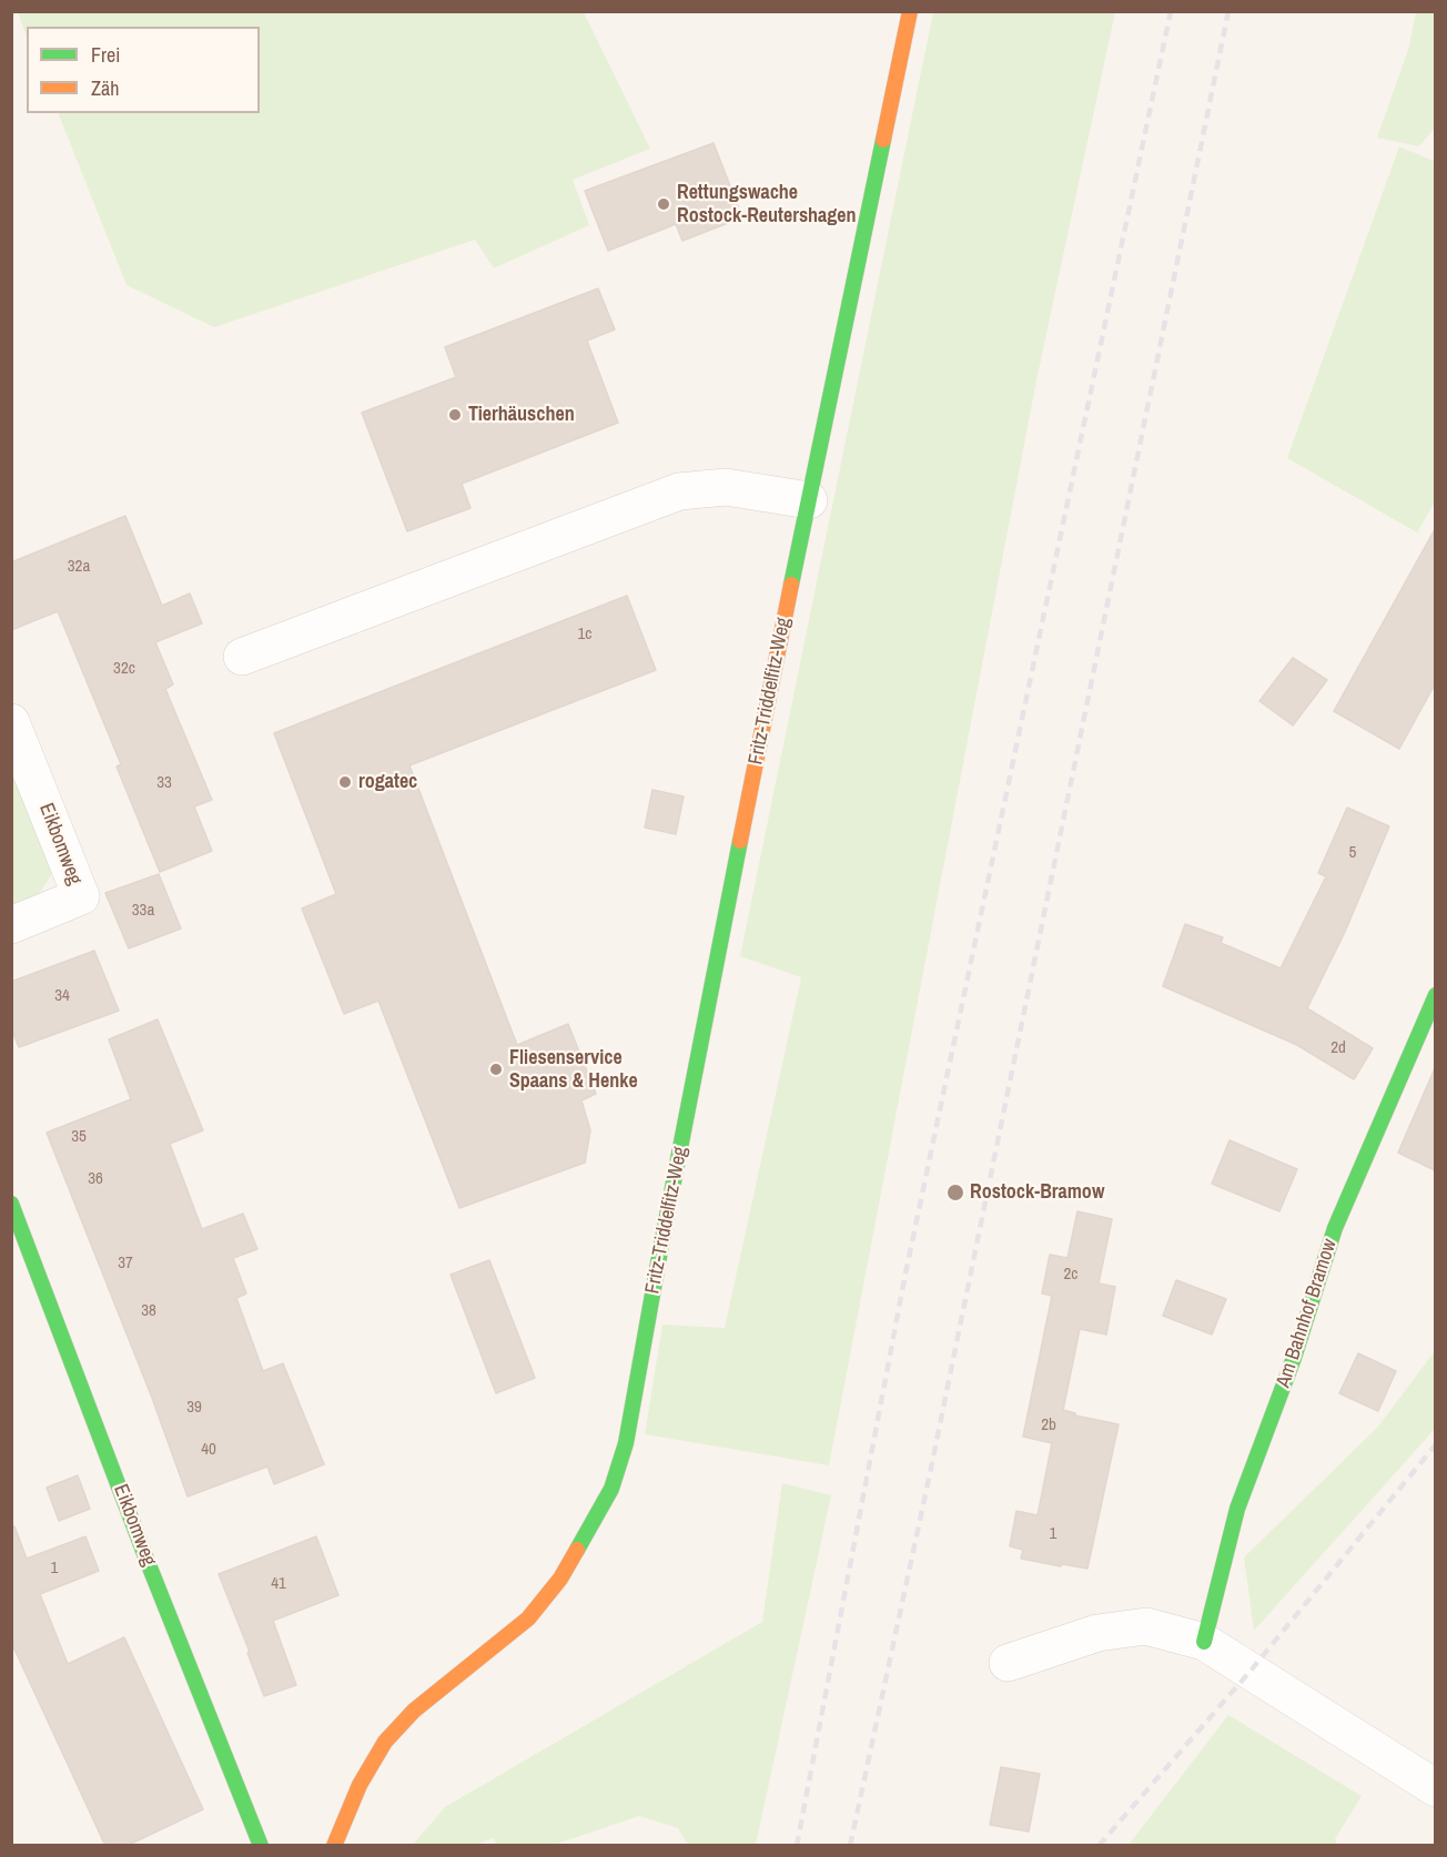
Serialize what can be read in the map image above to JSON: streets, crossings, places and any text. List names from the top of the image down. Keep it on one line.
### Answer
{"streets":{"street":["Fritz-Triddelfitz-Weg","Eikbomweg","Am Bahnhof Bramow"]},"places":["Rettungswache Rostock-Reutershagen","Tierhäuschen","rogatec","Fliesenservice Spaans & Henke","Rostock-Bramow"],"house_numbers":["32a","1c","32c","33","5","33a","34","2d","35","36","37","2c","38","39","2b","40","1","1","41"],"legend":["Frei","Zäh"]}
